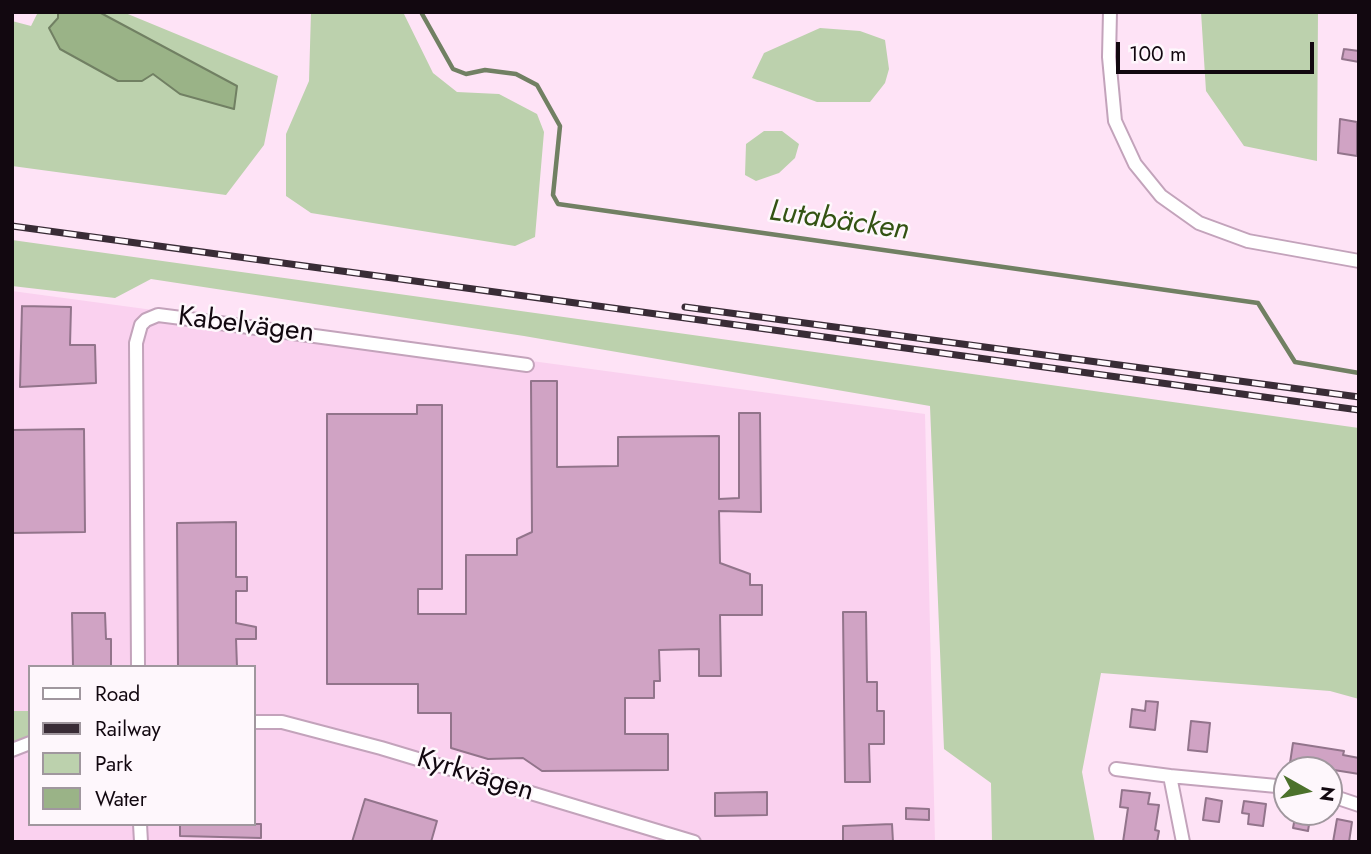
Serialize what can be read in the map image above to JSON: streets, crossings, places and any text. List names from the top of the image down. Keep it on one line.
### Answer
{"streets":{"street":["Kabelvägen","Kyrkvägen"]},"water":["Lutabäcken"],"legend":["Road","Railway","Park","Water"],"scale_bar":"100 m","north":"right"}
